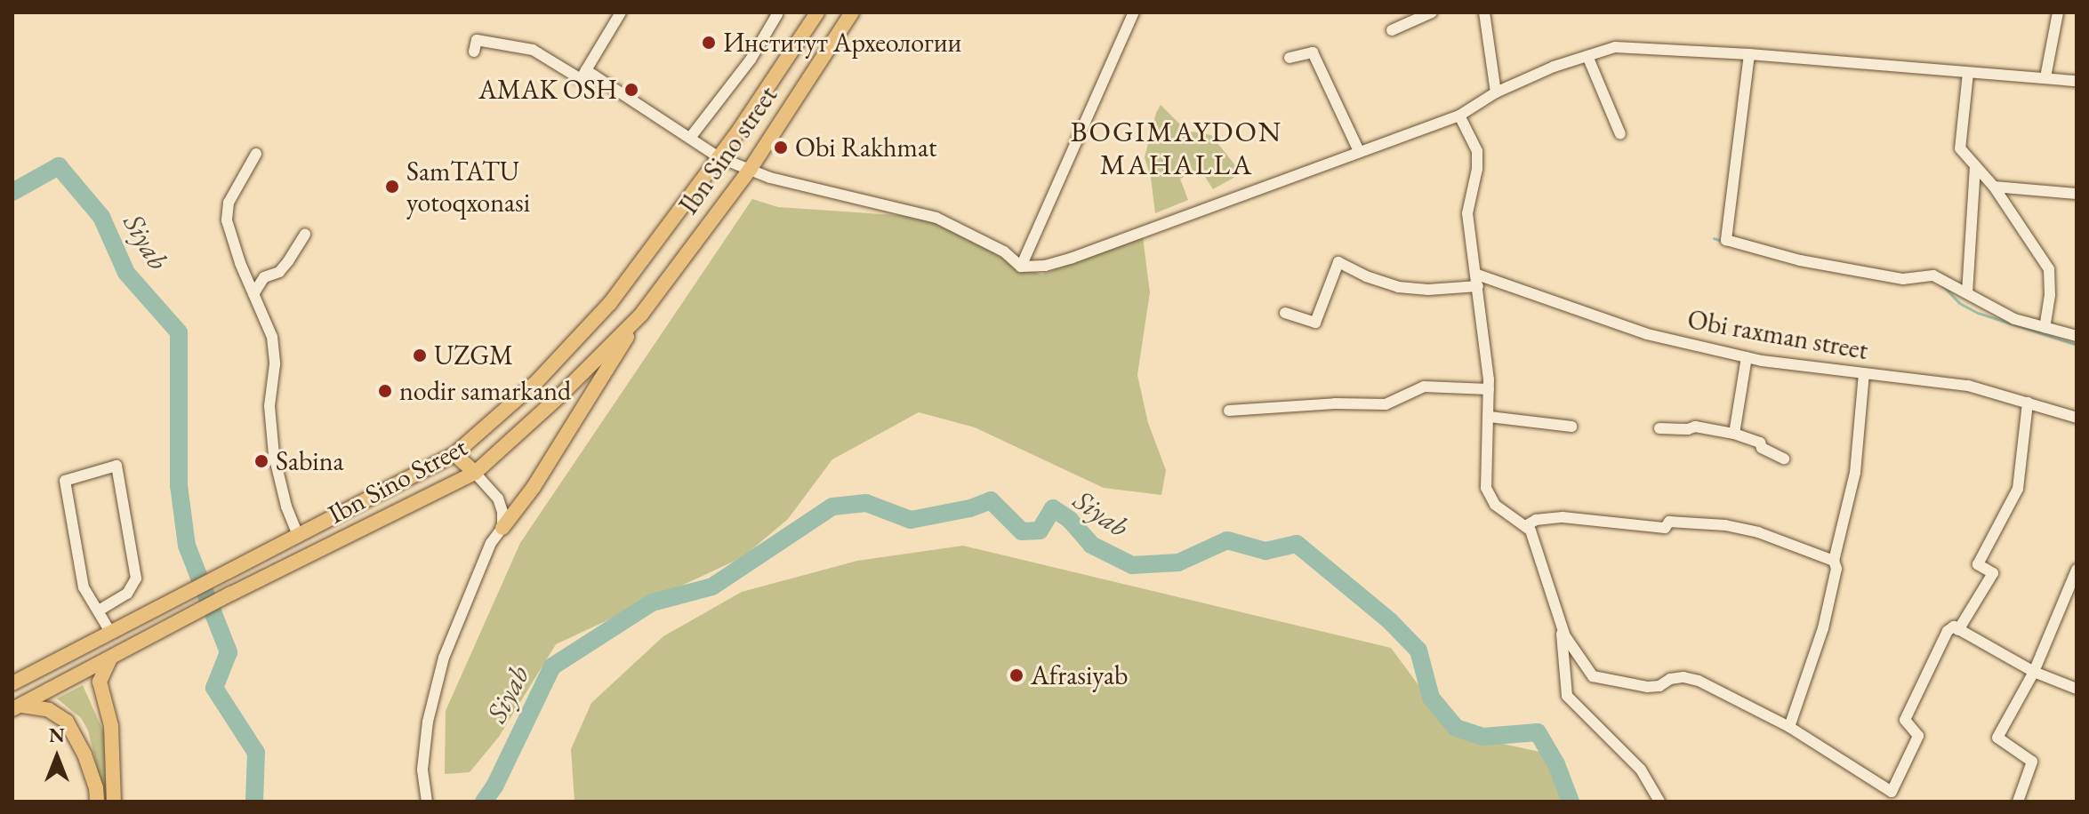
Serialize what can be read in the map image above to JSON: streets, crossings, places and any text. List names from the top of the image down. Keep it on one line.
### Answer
{"streets":{"main road":["Ibn Sino street","Ibn Sino Street"],"street":["Obi raxman street"]},"crossings":[["Ibn Sino street","Ibn Sino Street"]],"districts":["BOGIMAYDON MAHALLA"],"water":["Siyab"],"places":["Институт Археологии","AMAK OSH","Obi Rakhmat","SamTATU yotoqxonasi","UZGM","nodir samarkand","Sabina","Afrasiyab"],"north":"top"}
